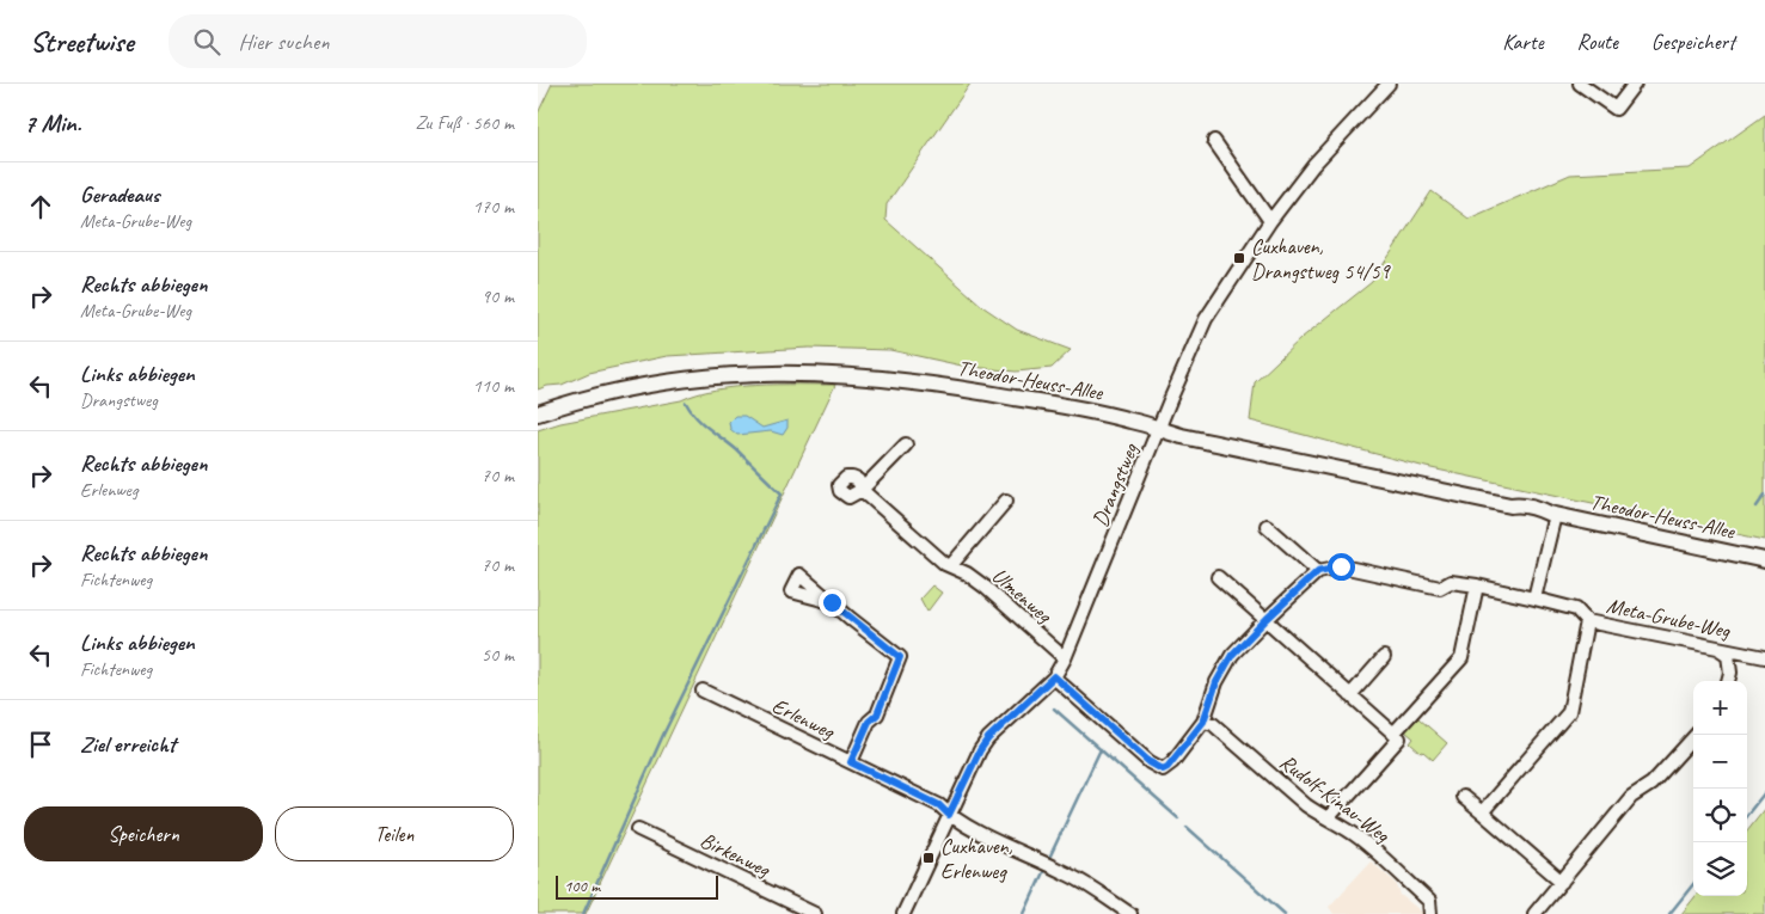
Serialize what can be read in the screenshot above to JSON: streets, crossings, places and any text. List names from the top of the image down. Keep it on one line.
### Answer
{"streets":{"street":["Theodor-Heuss-Allee","Drangstweg","Ulmenweg","Meta-Grube-Weg","Erlenweg","Rudolf-Kinau-Weg","Birkenweg"]},"crossings":[["Theodor-Heuss-Allee","Drangstweg"],["Drangstweg","Ulmenweg"],["Drangstweg","Erlenweg"]],"places":{"transit":["Cuxhaven, Drangstweg 54/59","Cuxhaven, Erlenweg"]},"scale_bar":"100 m","page":{"header":"Streetwise","search":"Hier suchen","nav":["Karte","Route","Gespeichert"],"heading":["7 Min.","Zu Fuß · 560 m"],"list":[["Geradeaus","Meta-Grube-Weg","170 m"],["Rechts abbiegen","Meta-Grube-Weg","90 m"],["Links abbiegen","Drangstweg","110 m"],["Rechts abbiegen","Erlenweg","70 m"],["Rechts abbiegen","Fichtenweg","70 m"],["Links abbiegen","Fichtenweg","50 m"],"Ziel erreicht"],"map_buttons":["+","−"],"buttons":["Speichern","Teilen"],"scale":"100 m"}}
